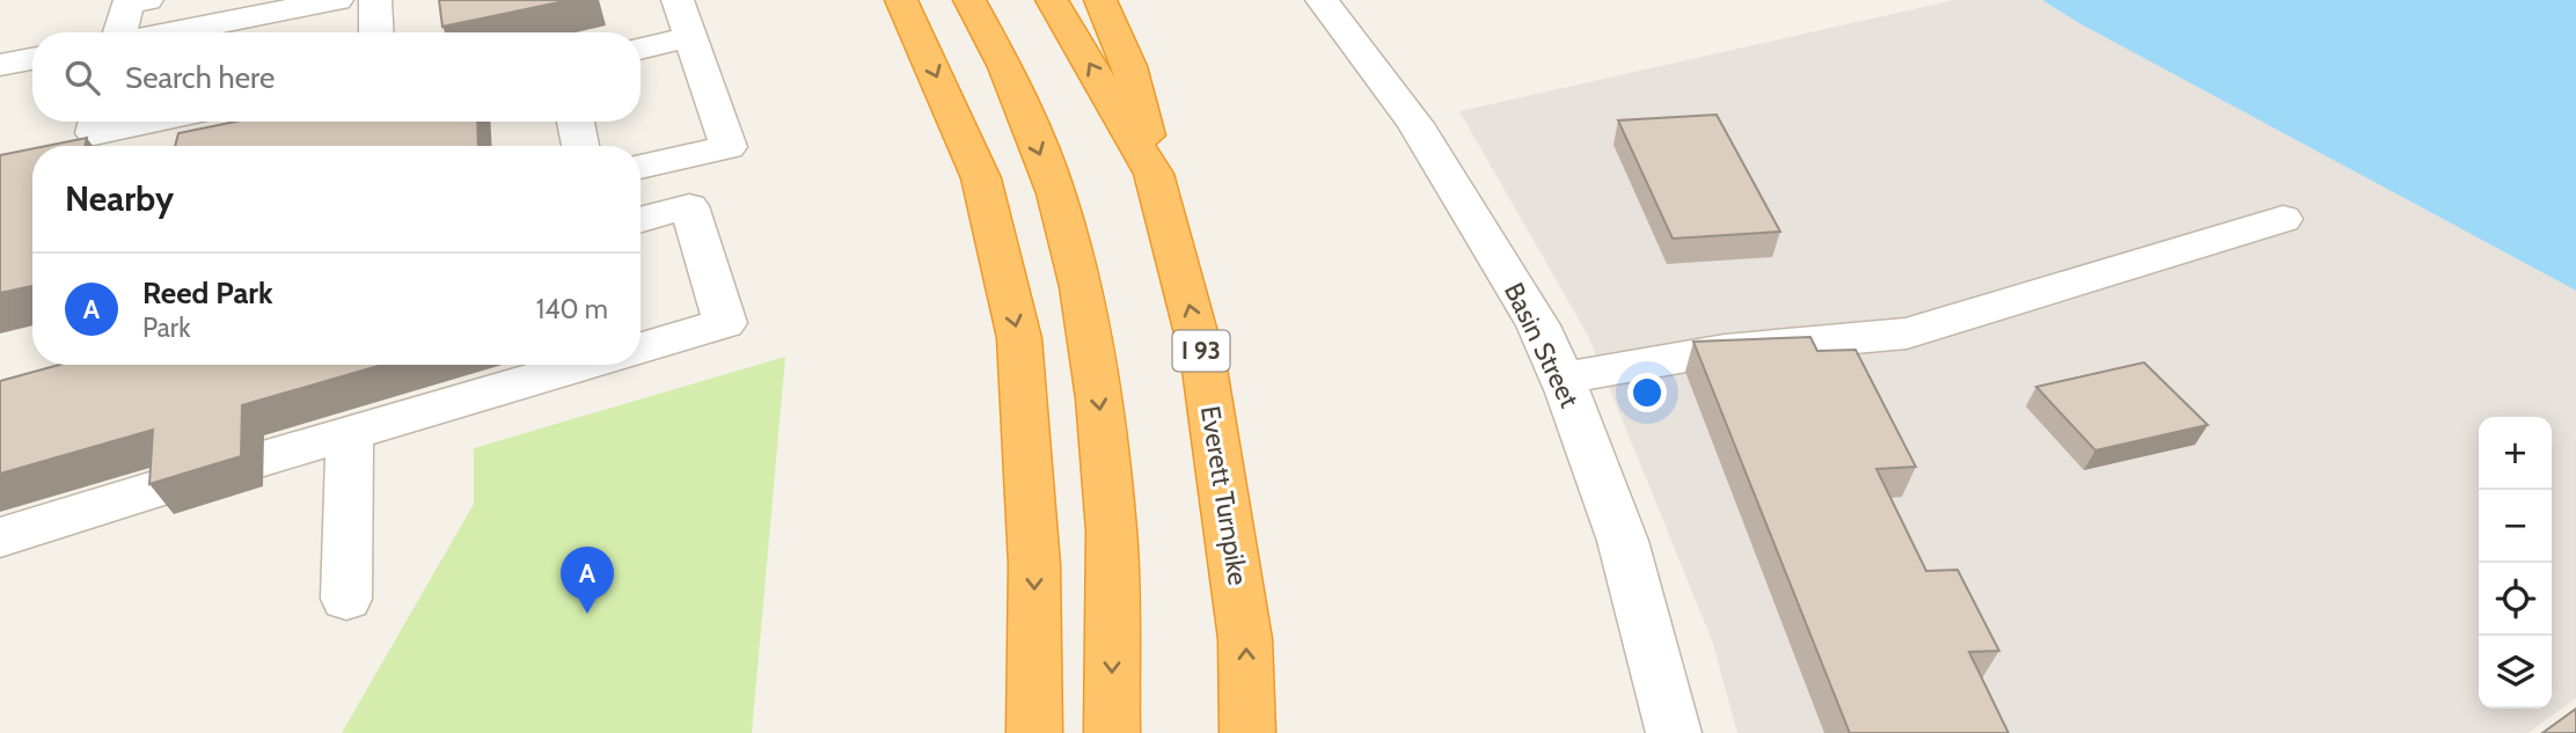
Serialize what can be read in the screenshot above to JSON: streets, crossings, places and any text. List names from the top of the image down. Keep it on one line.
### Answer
{"streets":{"highway":["I 93","Everett Turnpike"],"street":["Basin Street"]},"page":{"search":"Search here","heading":"Nearby","list":[{"mark":"A","name":"Reed Park","note":"Park","value":"140 m"}],"map_buttons":["+","−"],"pins":"A"}}
